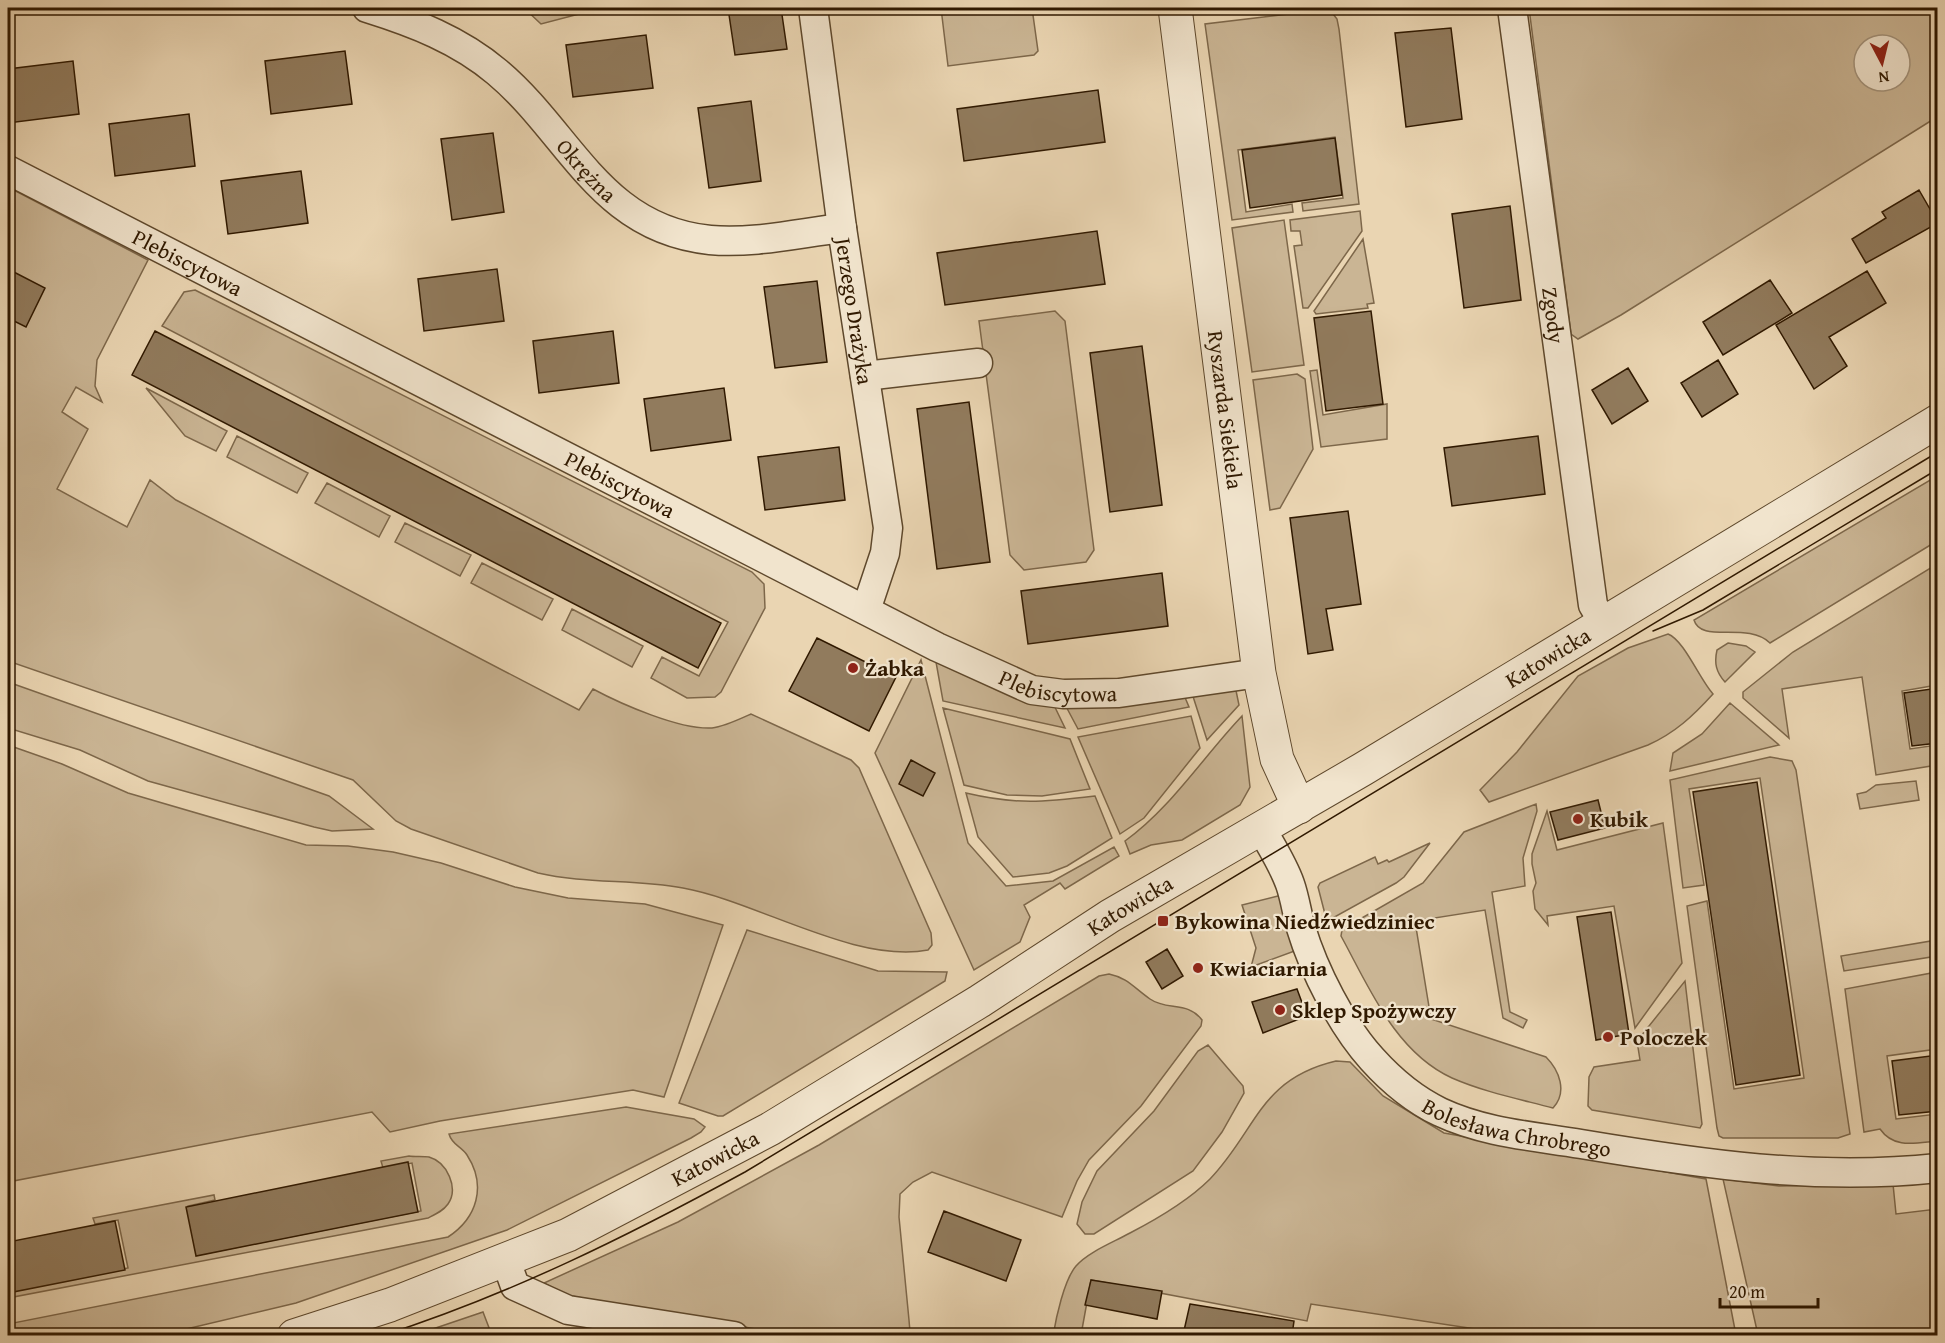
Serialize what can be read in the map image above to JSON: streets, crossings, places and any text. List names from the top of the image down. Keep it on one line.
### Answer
{"streets":{"street":["Okrężna","Plebiscytowa","Jerzego Drażyka","Zgody","Ryszarda Siekiela","Katowicka","Bolesława Chrobrego"]},"crossings":[["Okrężna","Jerzego Drażyka"],["Plebiscytowa","Jerzego Drażyka"],["Plebiscytowa","Ryszarda Siekiela"],["Zgody","Katowicka"],["Ryszarda Siekiela","Katowicka"],["Katowicka","Bolesława Chrobrego"]],"places":{"other":["Żabka","Kubik","Kwiaciarnia","Sklep Spożywczy","Poloczek"],"transit":["Bykowina Niedźwiedziniec"]},"scale_bar":"20 m","north":"bottom"}
